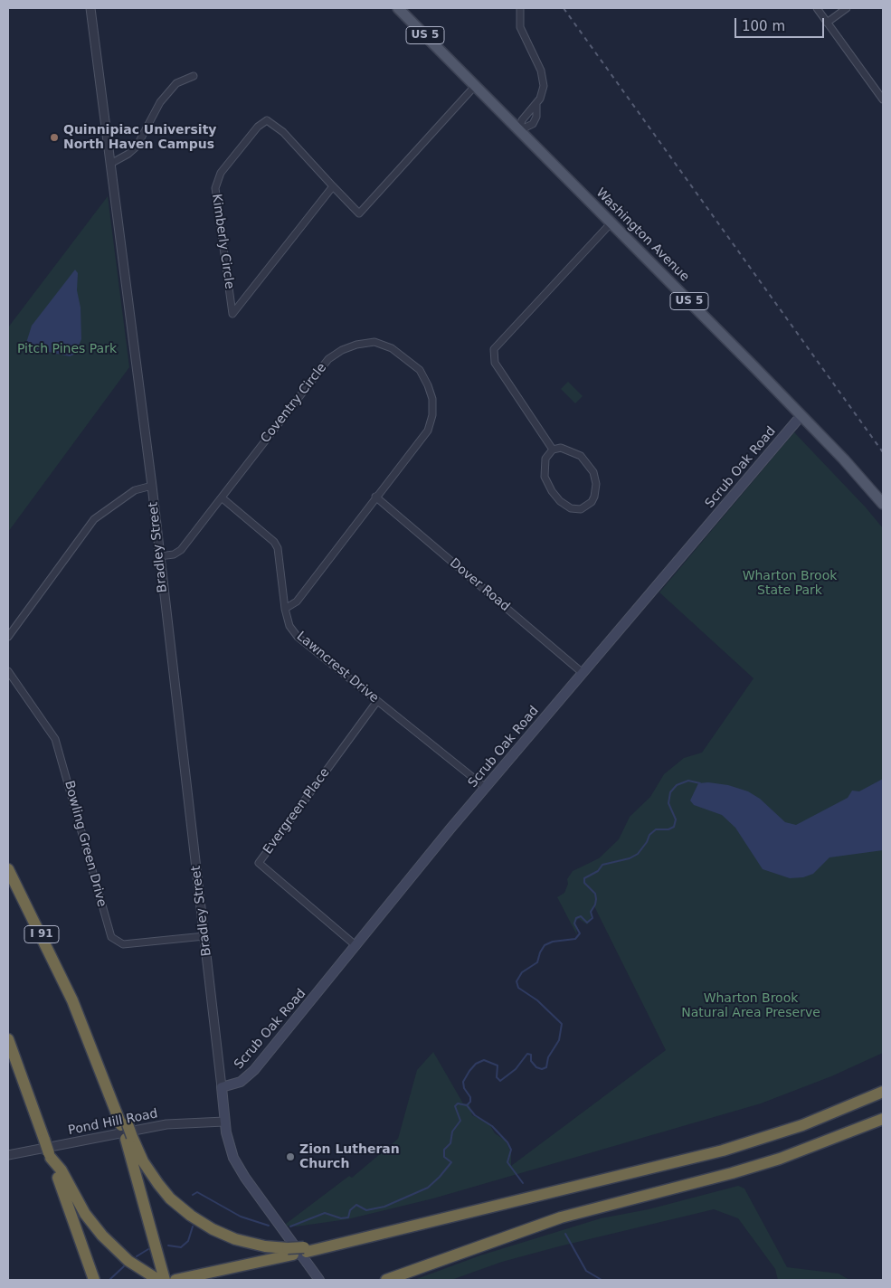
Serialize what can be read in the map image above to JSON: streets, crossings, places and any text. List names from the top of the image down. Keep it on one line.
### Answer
{"streets":{"highway":["I 91"],"main road":["US 5","Washington Avenue","Scrub Oak Road"],"street":["Kimberly Circle","Coventry Circle","Bradley Street","Dover Road","Lawncrest Drive","Evergreen Place","Bowling Green Drive","Pond Hill Road"]},"crossings":[["Washington Avenue","Kimberly Circle"],["Washington Avenue","Scrub Oak Road"],["Coventry Circle","Bradley Street"],["Coventry Circle","Dover Road"],["Coventry Circle","Lawncrest Drive"],["Scrub Oak Road","Bradley Street"],["Scrub Oak Road","Dover Road"],["Scrub Oak Road","Lawncrest Drive"],["Scrub Oak Road","Evergreen Place"],["Bradley Street","Bowling Green Drive"],["Lawncrest Drive","Evergreen Place"]],"parks":["Pitch Pines Park","Wharton Brook State Park","Wharton Brook Natural Area Preserve"],"places":["Quinnipiac University North Haven Campus","Zion Lutheran Church"],"scale_bar":"100 m"}
